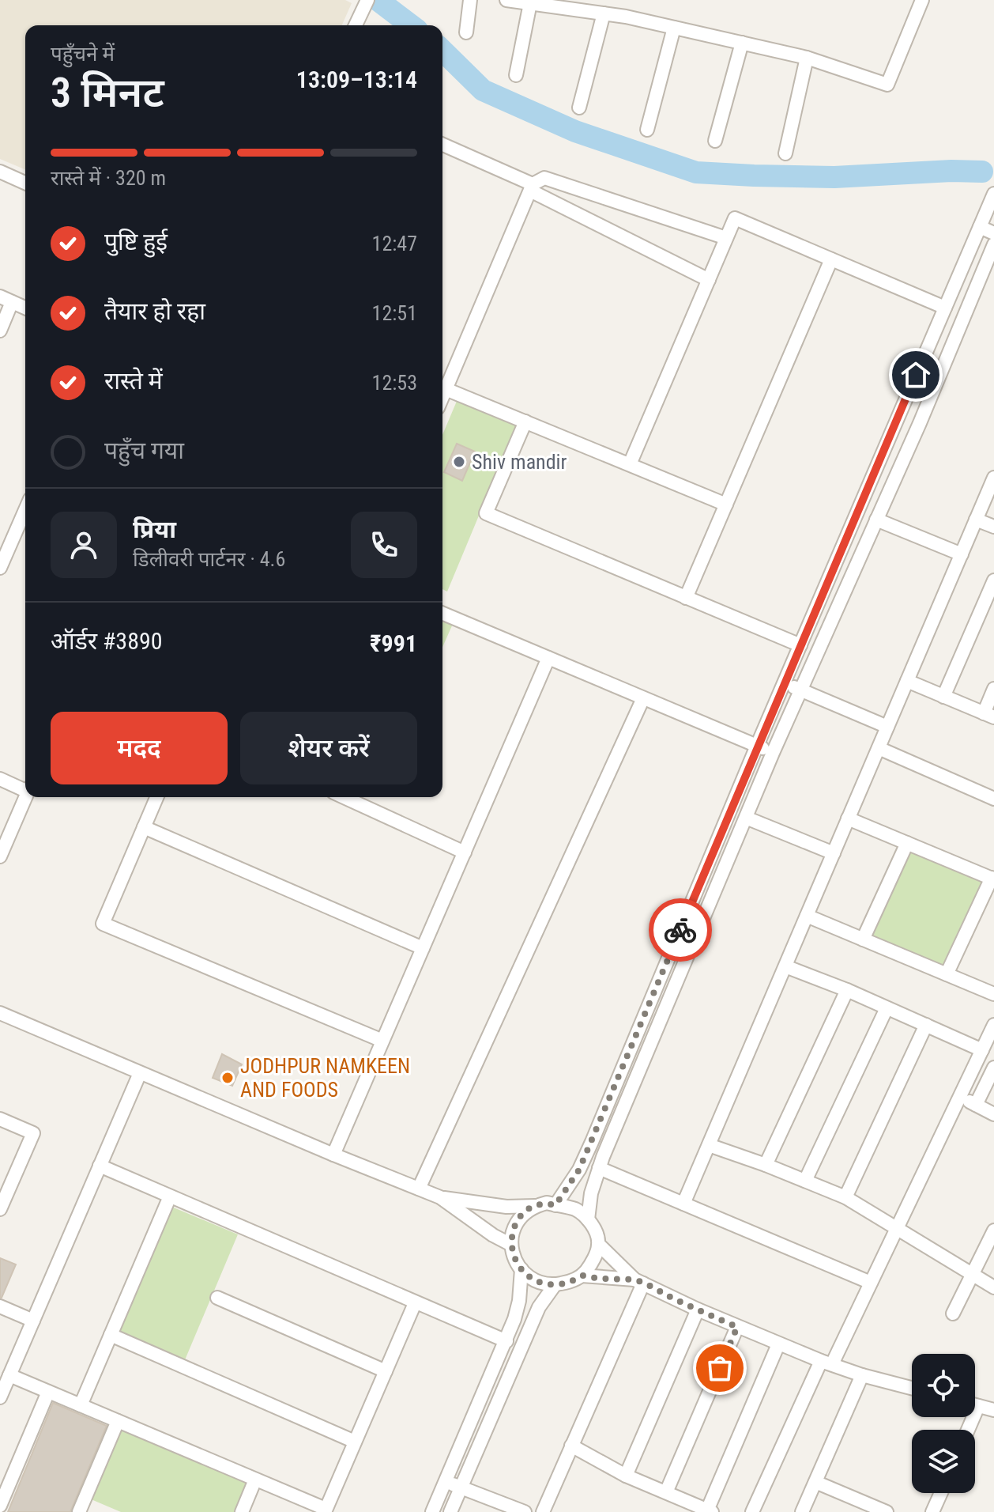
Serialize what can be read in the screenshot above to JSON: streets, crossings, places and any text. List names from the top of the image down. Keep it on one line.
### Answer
{"places":["Shiv mandir","JODHPUR NAMKEEN AND FOODS"],"page":{"heading":["3 मिनट","पहुँचने में","13:09–13:14"],"panel":["प्रिया","डिलीवरी पार्टनर · 4.6","ऑर्डर #3890","₹991"],"bar":"रास्ते में · 320 m","list":[["पुष्टि हुई","12:47"],["तैयार हो रहा","12:51"],["रास्ते में","12:53"],"पहुँच गया"],"buttons":["मदद","शेयर करें"]}}
